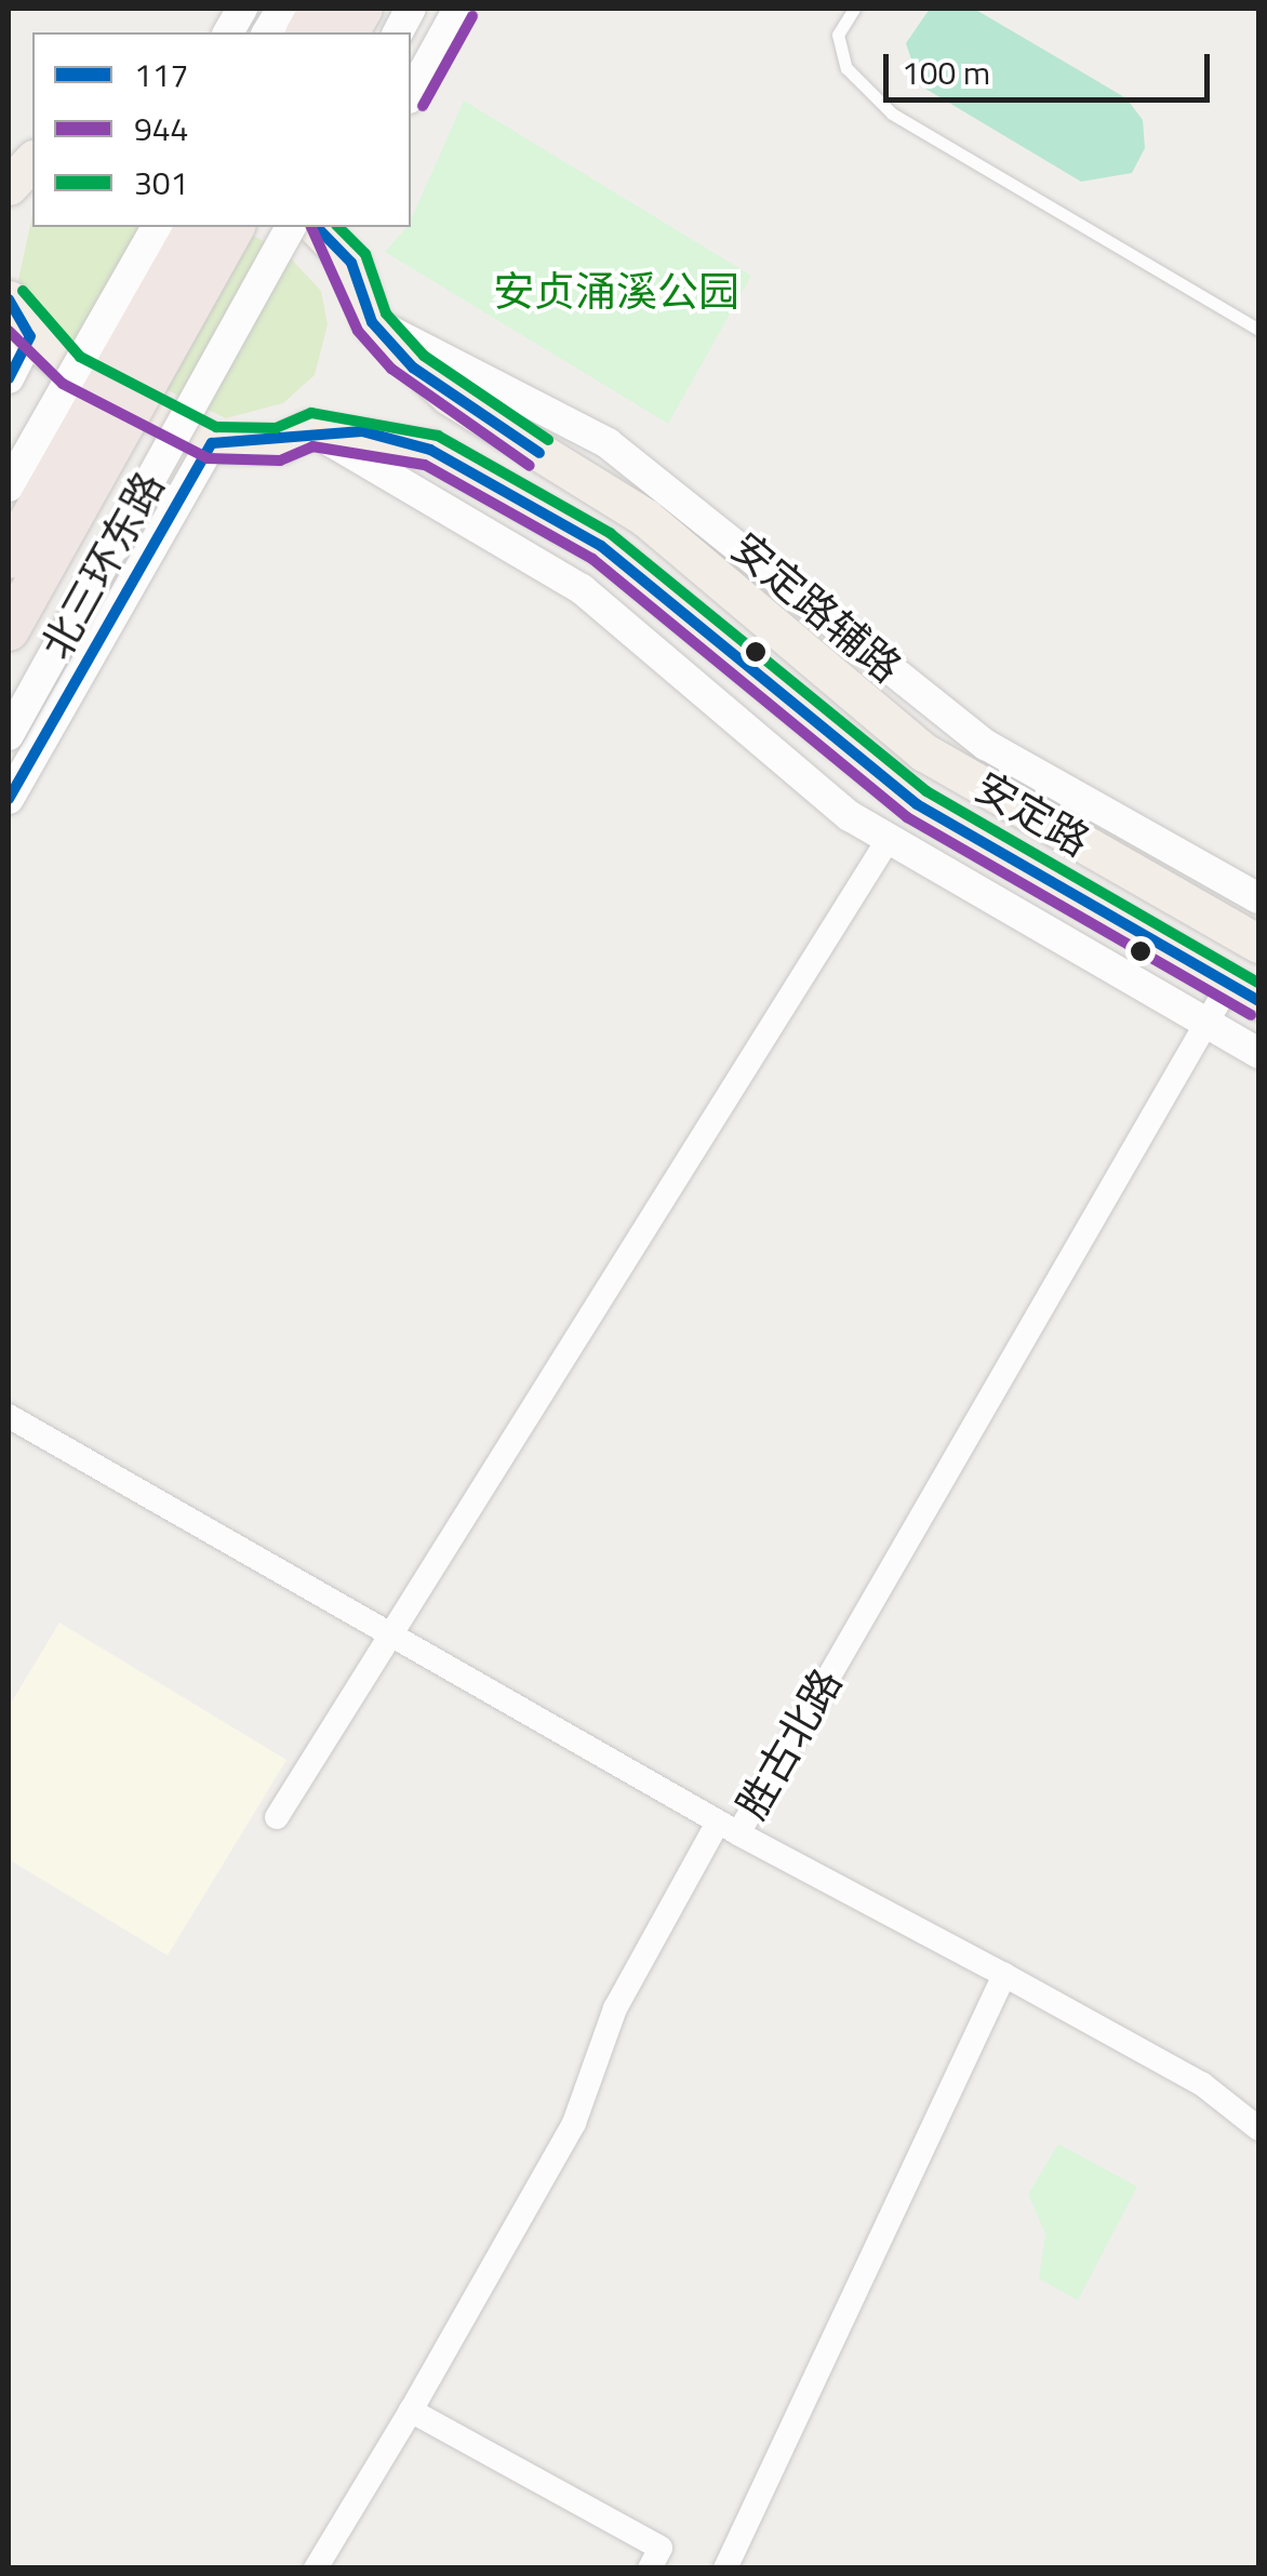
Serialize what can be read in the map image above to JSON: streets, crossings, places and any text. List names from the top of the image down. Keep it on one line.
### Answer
{"streets":{"main road":["安定路"],"street":["北三环东路","安定路辅路","胜古北路"]},"crossings":[["安定路辅路","安定路"],["安定路","胜古北路"]],"parks":["安贞涌溪公园"],"lines":["transit line 944","transit line 117","transit line 301"],"legend":["117","944","301"],"scale_bar":"100 m"}
